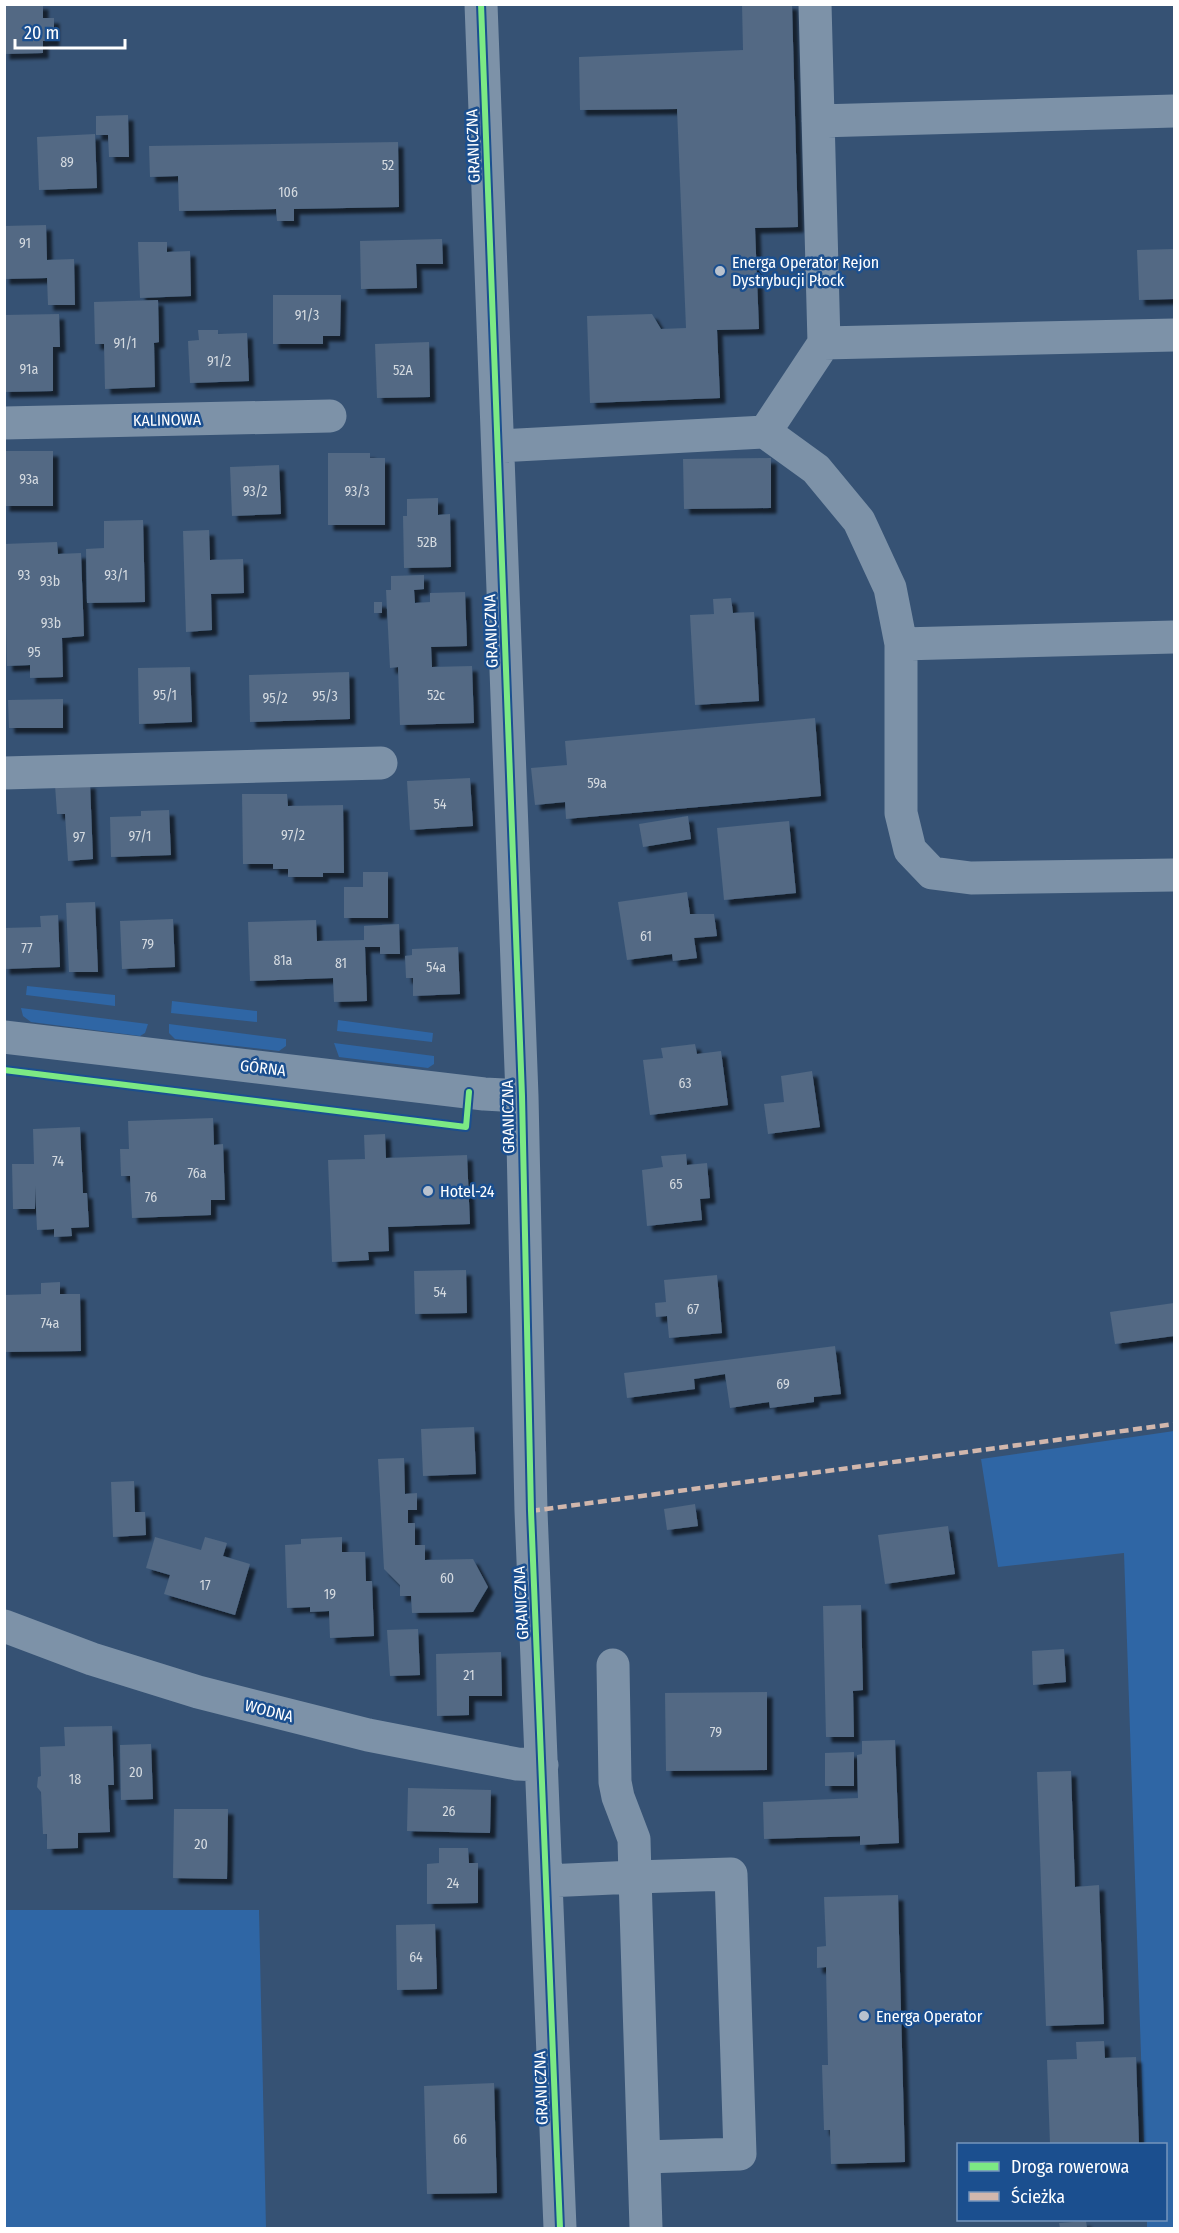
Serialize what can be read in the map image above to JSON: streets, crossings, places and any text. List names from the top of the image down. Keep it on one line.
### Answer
{"streets":{"street":["GRANICZNA","KALINOWA","GÓRNA","WODNA"]},"crossings":[["GRANICZNA","GÓRNA"],["GRANICZNA","WODNA"]],"places":["Energa Operator Rejon Dystrybucji Płock","Hotel-24","Energa Operator"],"house_numbers":["89","52","106","91","91/3","91/1","91/2","91a","52A","93a","93/2","93/3","52B","93","93/1","93b","93b","95","95/1","52c","95/3","95/2","59a","54","97/2","97/1","97","61","79","77","81a","81","54a","63","74","76a","65","76","54","67","74a","69","60","17","19","21","79","20","18","26","20","24","64","66"],"legend":["Droga rowerowa","Ścieżka"],"scale_bar":"20 m"}
